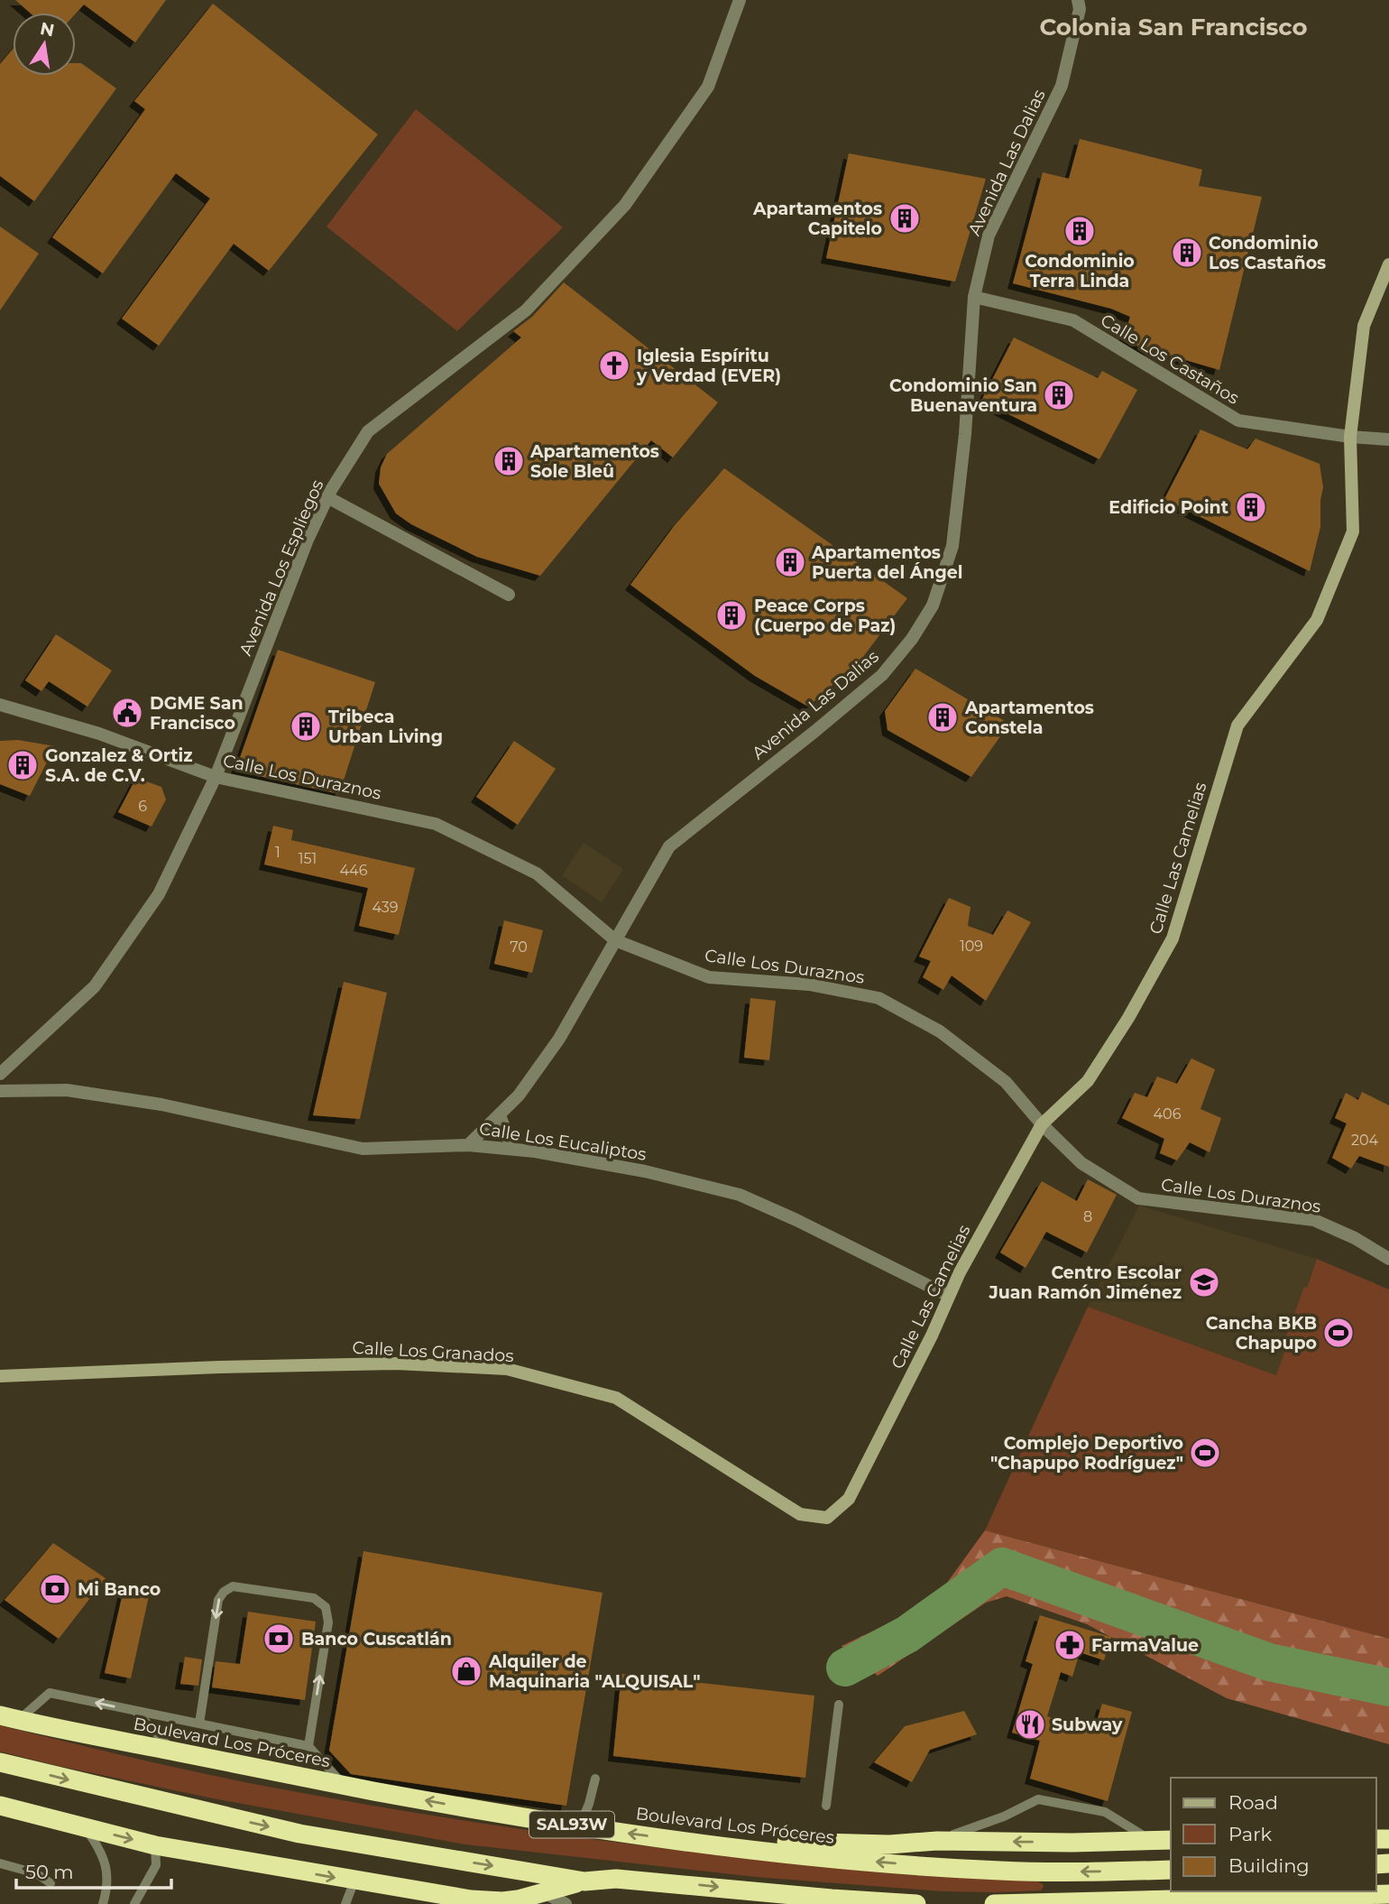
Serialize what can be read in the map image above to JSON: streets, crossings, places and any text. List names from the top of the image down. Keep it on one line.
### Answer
{"streets":{"highway":["Boulevard Los Próceres","SAL93W"],"street":["Avenida Las Dalias","Calle Los Castaños","Avenida Los Espliegos","Calle Los Duraznos","Calle Las Camelias","Calle Los Eucaliptos","Calle Los Granados"]},"crossings":[["Avenida Las Dalias","Calle Los Castaños"],["Avenida Las Dalias","Calle Los Duraznos"],["Avenida Las Dalias","Calle Los Eucaliptos"],["Calle Los Castaños","Calle Las Camelias"],["Avenida Los Espliegos","Calle Los Duraznos"],["Calle Los Duraznos","Calle Las Camelias"],["Calle Las Camelias","Calle Los Eucaliptos"],["Calle Las Camelias","Calle Los Granados"]],"districts":["Colonia San Francisco"],"places":{"building":["Apartamentos Capitelo","Condominio Terra Linda","Condominio Los Castaños","Condominio San Buenaventura","Apartamentos Sole Bleû","Edificio Point","Apartamentos Puerta del Ángel","Peace Corps (Cuerpo de Paz)","Apartamentos Constela","Tribeca Urban Living","Gonzalez & Ortiz S.A. de C.V."],"church":["Iglesia Espíritu y Verdad (EVER)"],"public building":["DGME San Francisco"],"school or university":["Centro Escolar Juan Ramón Jiménez"],"sports":["Cancha BKB Chapupo","Complejo Deportivo \"Chapupo Rodríguez\""],"bank":["Mi Banco","Banco Cuscatlán"],"pharmacy":["FarmaValue"],"shop":["Alquiler de Maquinaria \"ALQUISAL\""],"restaurant":["Subway"]},"house_numbers":["6","1","151","446","439","109","70","406","204","8"],"legend":["Road","Park","Building"],"scale_bar":"50 m","north":"top"}
